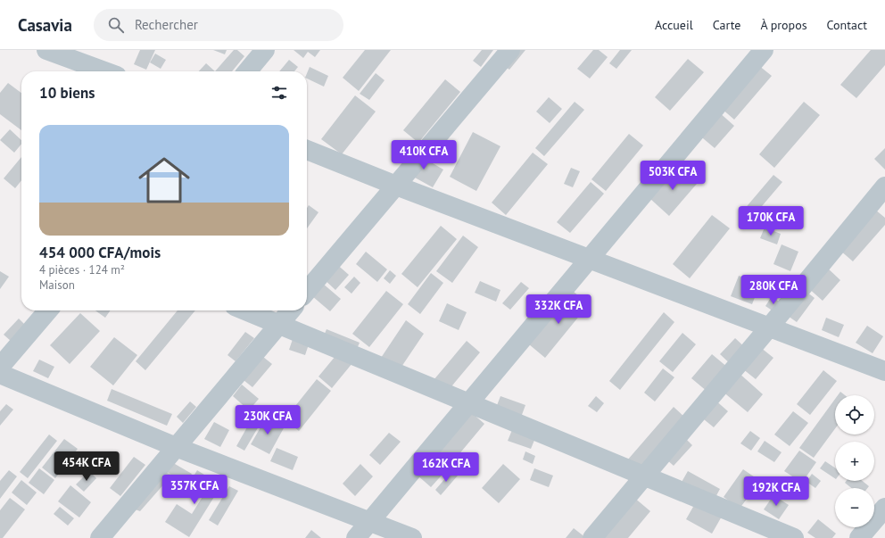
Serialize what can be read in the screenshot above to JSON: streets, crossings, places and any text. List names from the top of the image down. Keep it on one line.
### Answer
{"page":{"header":"Casavia","search":"Rechercher","nav":["Accueil","Carte","À propos","Contact"],"heading":"10 biens","list":[{"name":"454 000 CFA/mois","note":"4 pièces · 124 m² · Maison"}],"price":["410K CFA","503K CFA","170K CFA","280K CFA","332K CFA","230K CFA","454K CFA","162K CFA","357K CFA","192K CFA"],"map_buttons":["+","−"]}}
